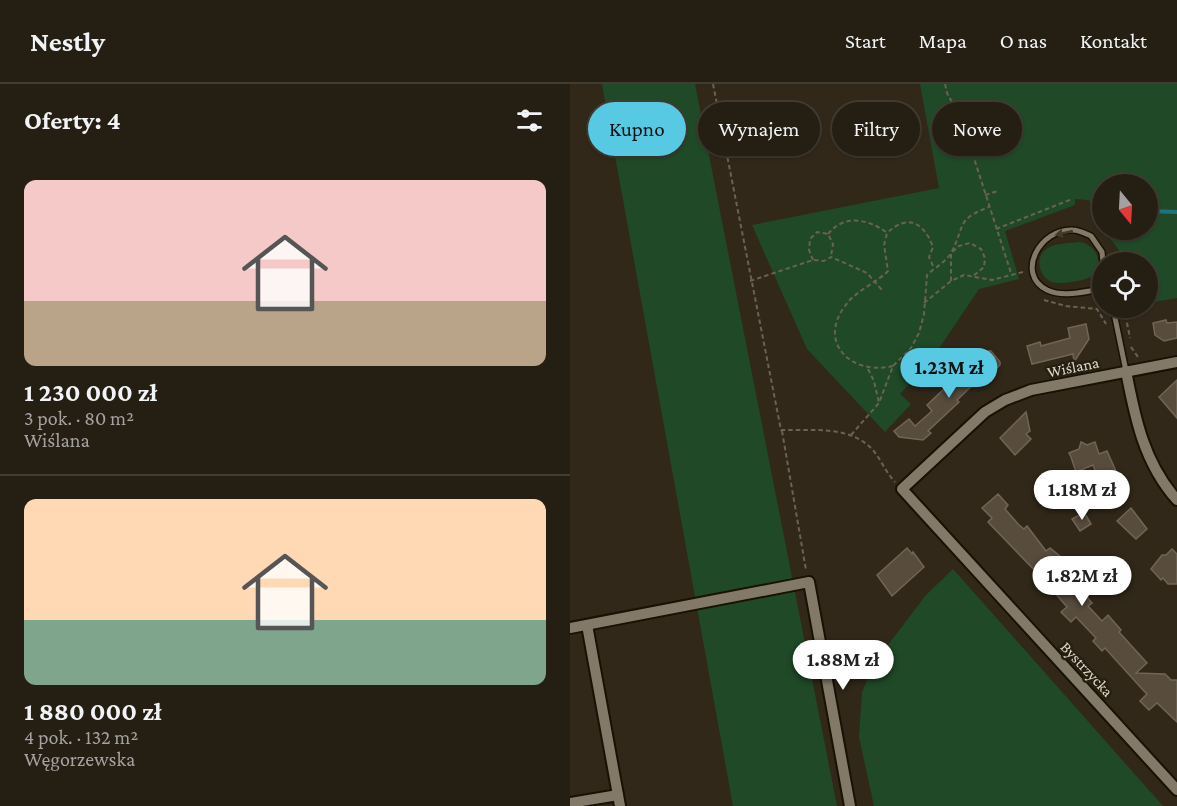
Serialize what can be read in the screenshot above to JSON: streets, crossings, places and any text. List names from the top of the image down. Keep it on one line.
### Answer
{"streets":{"street":["Wiślana","Bystrzycka"]},"crossings":[["Wiślana","Bystrzycka"]],"north":"bottom","page":{"header":"Nestly","nav":["Start","Mapa","O nas","Kontakt"],"heading":"Oferty: 4","chip":["Kupno","Wynajem","Filtry","Nowe"],"list":[{"name":"1 230 000 zł","note":"3 pok. · 80 m² · Wiślana"},{"name":"1 880 000 zł","note":"4 pok. · 132 m² · Węgorzewska"}],"price":["1.23M zł","1.18M zł","1.82M zł","1.88M zł"]}}
